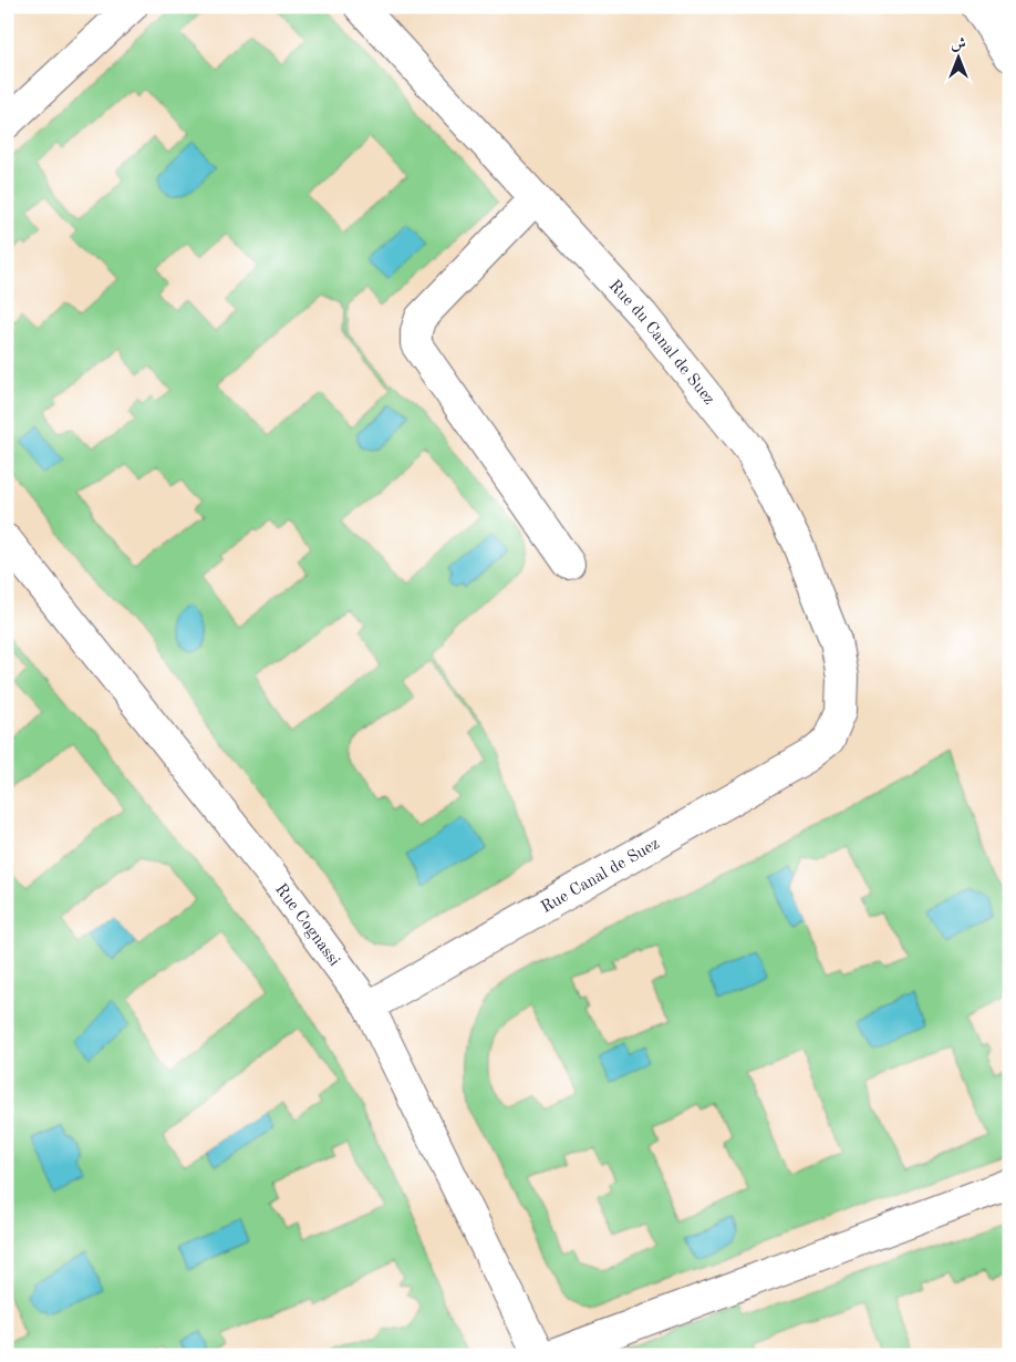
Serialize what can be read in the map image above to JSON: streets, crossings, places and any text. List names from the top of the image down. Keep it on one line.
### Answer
{"streets":{"street":["Rue du Canal de Suez","Rue Canal de Suez","Rue Cognassi"]},"crossings":[["Rue du Canal de Suez","Rue Canal de Suez"],["Rue Canal de Suez","Rue Cognassi"]],"north":"top"}
